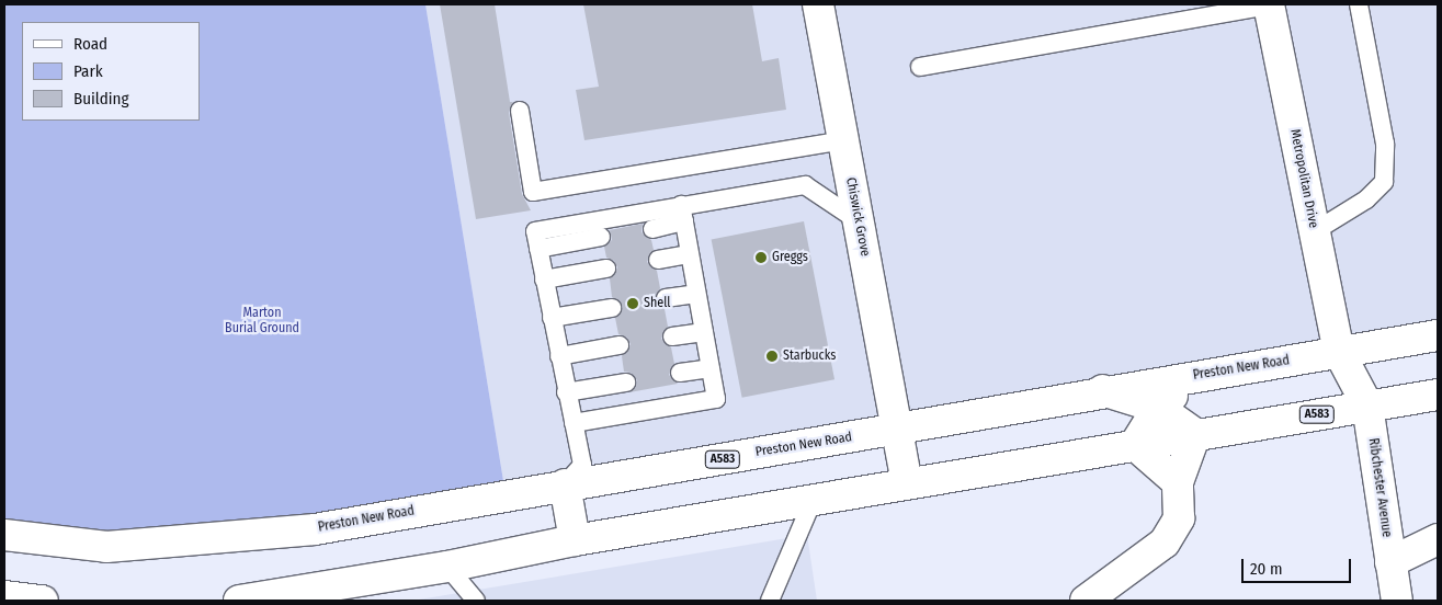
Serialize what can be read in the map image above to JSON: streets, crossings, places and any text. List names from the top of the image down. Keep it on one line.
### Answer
{"streets":{"main road":["Metropolitan Drive","Chiswick Grove","Preston New Road","A583","Ribchester Avenue"]},"crossings":[["Metropolitan Drive","Preston New Road"],["Metropolitan Drive","A583"],["Metropolitan Drive","Ribchester Avenue"],["Chiswick Grove","Preston New Road"],["Chiswick Grove","A583"],["A583","Ribchester Avenue"]],"parks":["Marton Burial Ground"],"places":["Greggs","Shell","Starbucks"],"legend":["Road","Park","Building"],"scale_bar":"20 m"}
